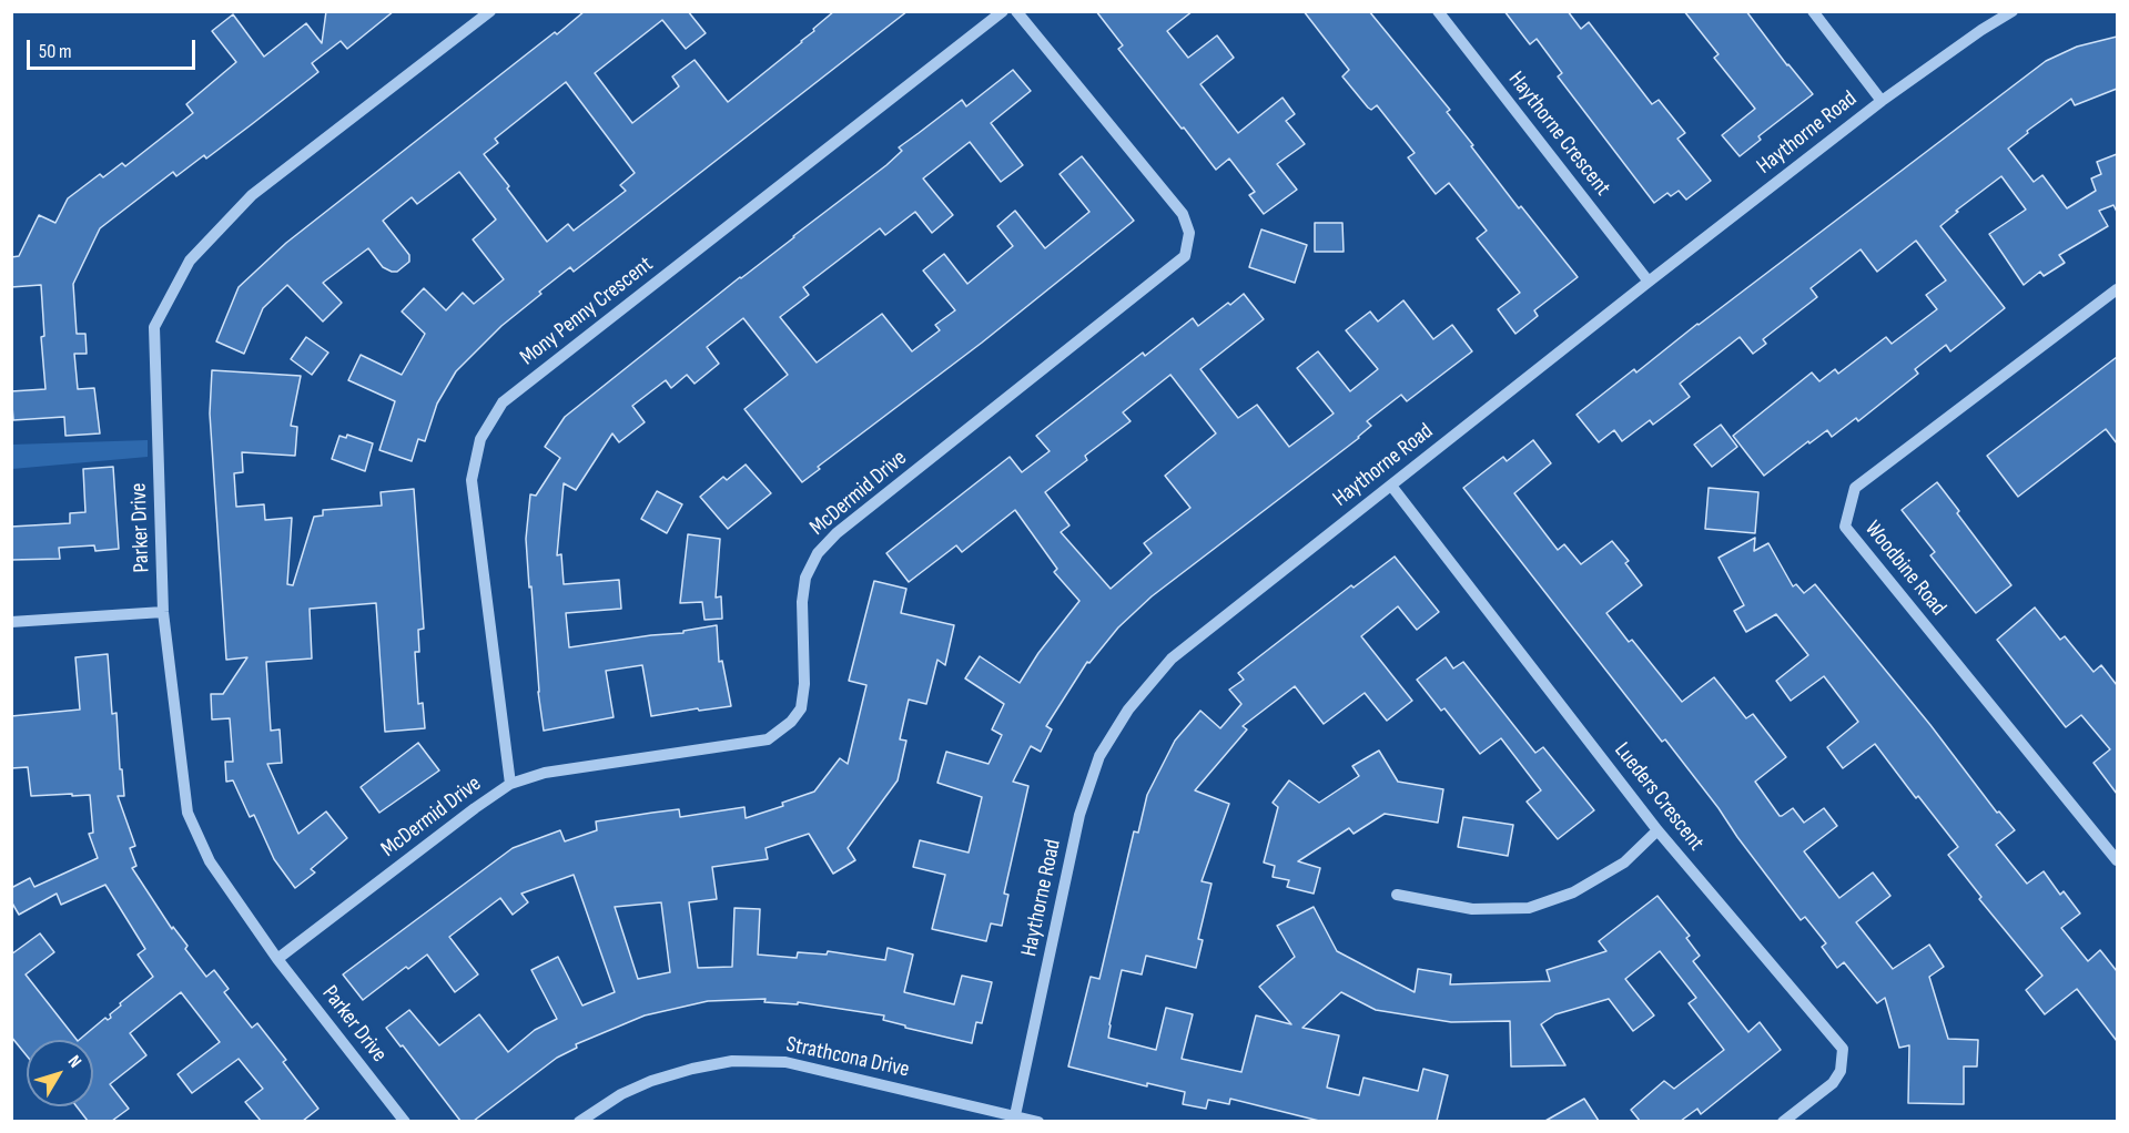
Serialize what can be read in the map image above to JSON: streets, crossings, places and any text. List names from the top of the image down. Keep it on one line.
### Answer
{"streets":{"street":["Haythorne Road","Haythorne Crescent","Mony Penny Crescent","McDermid Drive","Parker Drive","Woodbine Road","Lueders Crescent","Strathcona Drive"]},"crossings":[["Haythorne Road","Haythorne Crescent"],["Haythorne Road","Lueders Crescent"],["Haythorne Road","Strathcona Drive"],["Mony Penny Crescent","McDermid Drive"],["McDermid Drive","Parker Drive"]],"scale_bar":"50 m","north":"top right"}
